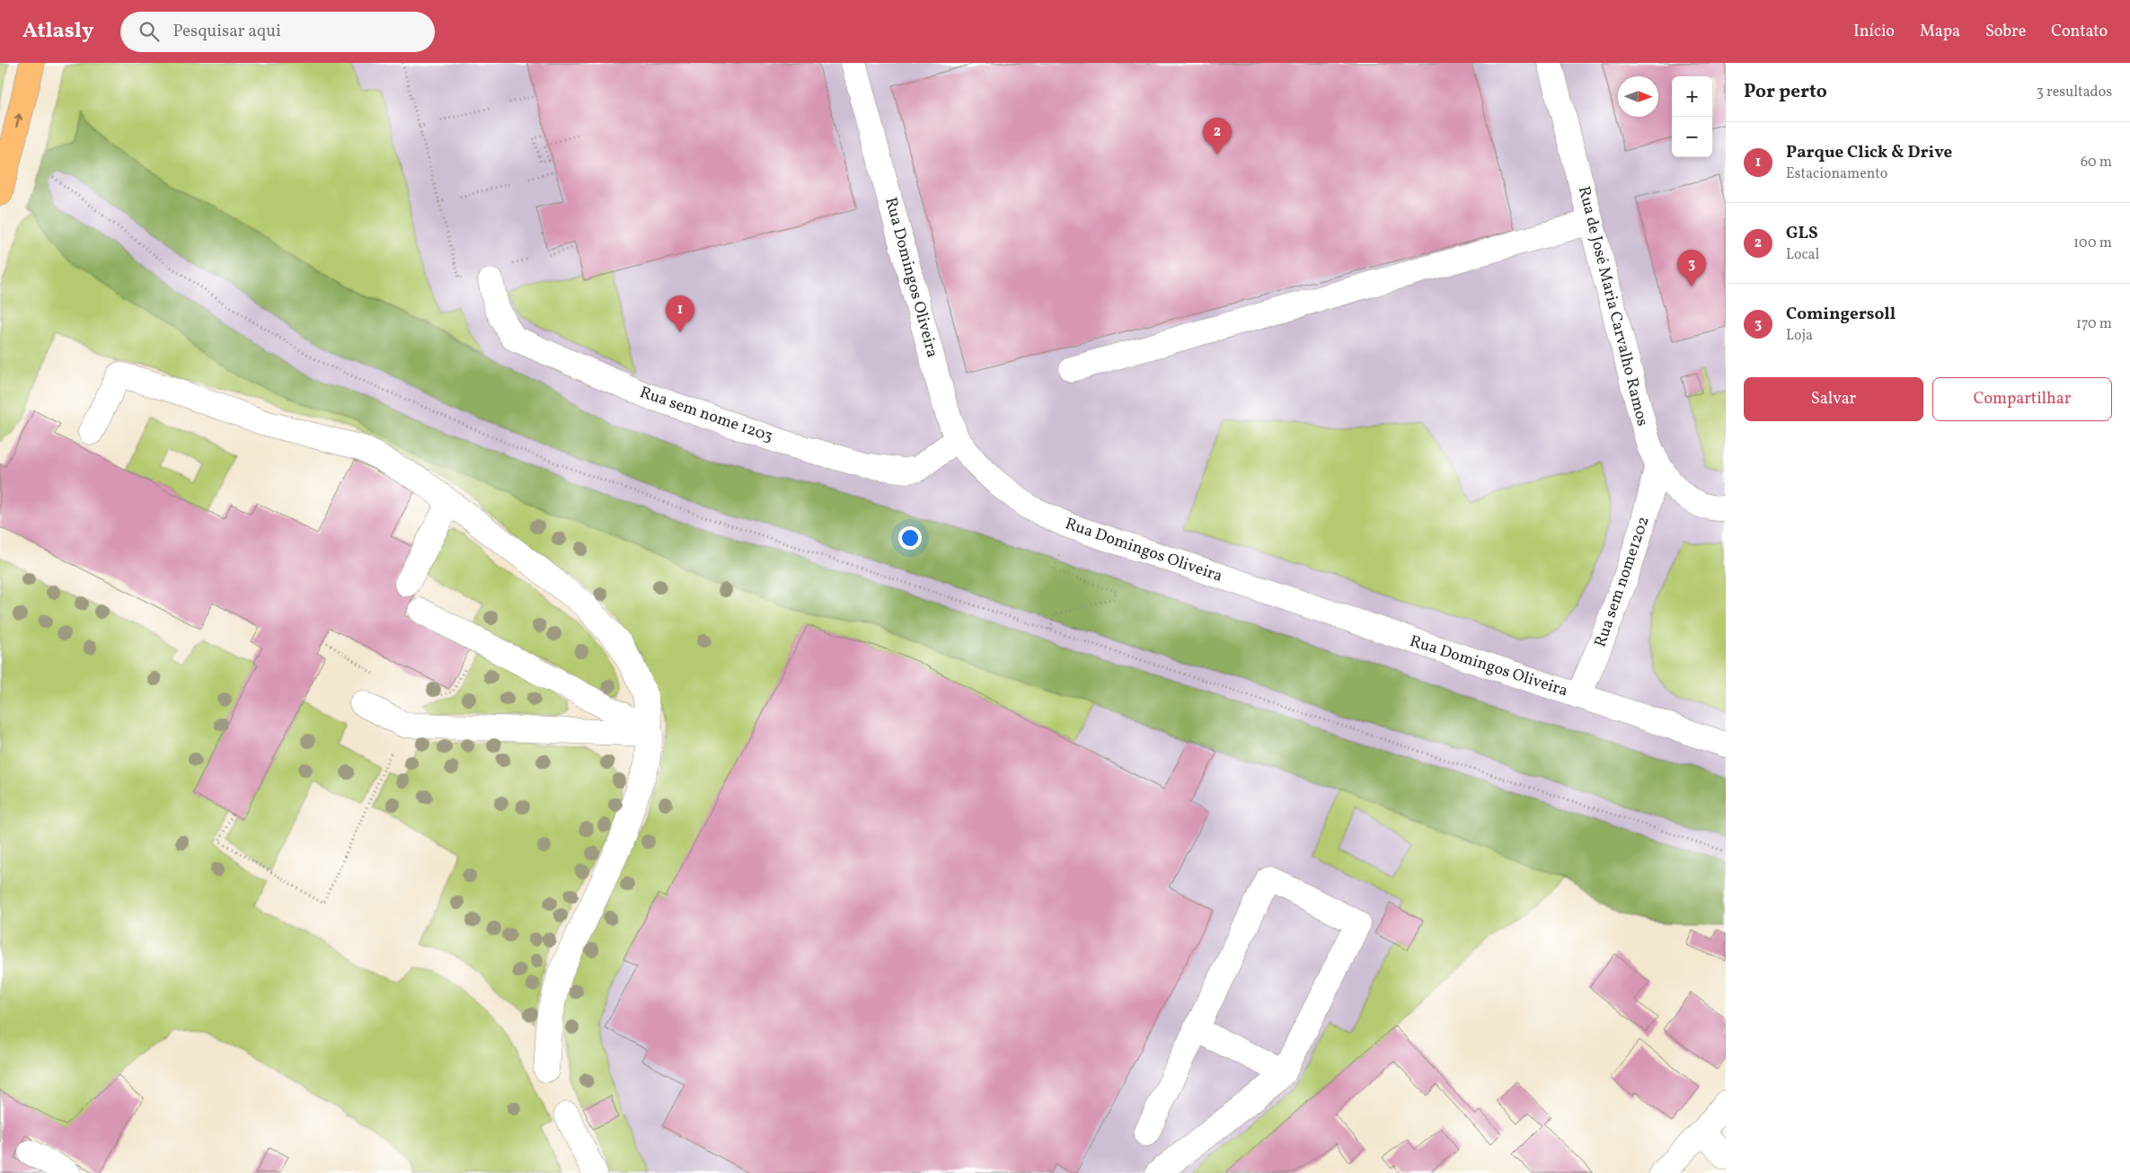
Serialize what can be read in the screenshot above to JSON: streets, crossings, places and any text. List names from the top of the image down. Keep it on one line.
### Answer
{"streets":{"street":["Rua Domingos Oliveira","Rua de José Maria Carvalho Ramos","Rua sem nome 1203","Rua sem nome1202"]},"crossings":[["Rua Domingos Oliveira","Rua sem nome 1203"],["Rua Domingos Oliveira","Rua sem nome1202"],["Rua de José Maria Carvalho Ramos","Rua sem nome1202"]],"north":"right","page":{"header":"Atlasly","search":"Pesquisar aqui","nav":["Início","Mapa","Sobre","Contato"],"heading":["Por perto","3 resultados"],"map_buttons":["+","−"],"pins":["2","3","1"],"list":[{"mark":"1","name":"Parque Click & Drive","note":"Estacionamento","value":"60 m"},{"mark":"2","name":"GLS","note":"Local","value":"100 m"},{"mark":"3","name":"Comingersoll","note":"Loja","value":"170 m"}],"buttons":["Salvar","Compartilhar"]}}
